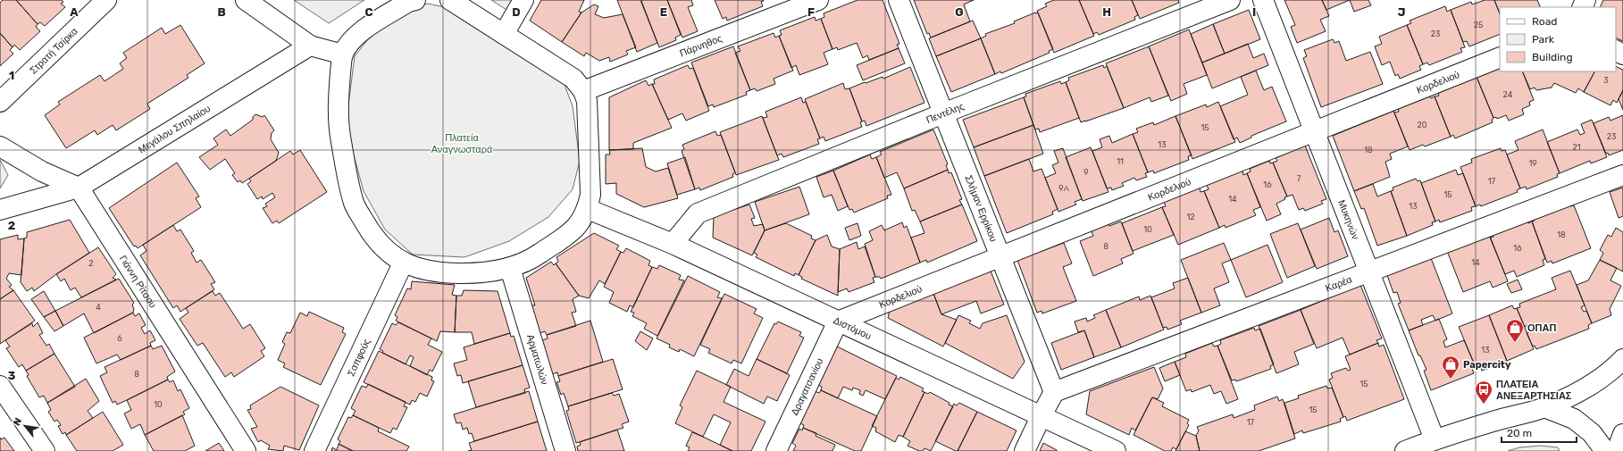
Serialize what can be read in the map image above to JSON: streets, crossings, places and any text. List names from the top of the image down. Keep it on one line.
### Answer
{"streets":{"street":["Πάρνηθος","Στρατή Τσίρκα","Κορδελιού","Πεντέλης","Μεγάλου Σπηλαίου","Σλήμαν Ερρίκου","Μυκηνών","Γιάννη Ρίτσου","Καρέα","Διστόμου","Σαπφούς","Αρματωλών","Δραγατσανίου"]},"crossings":[["Κορδελιού","Σλήμαν Ερρίκου"],["Κορδελιού","Μυκηνών"],["Κορδελιού","Διστόμου"],["Κορδελιού","Δραγατσανίου"],["Πεντέλης","Σλήμαν Ερρίκου"],["Πεντέλης","Διστόμου"],["Μεγάλου Σπηλαίου","Γιάννη Ρίτσου"],["Σλήμαν Ερρίκου","Καρέα"],["Μυκηνών","Καρέα"],["Διστόμου","Δραγατσανίου"]],"parks":["Πλατεία Αναγνωσταρά"],"places":{"shop":["ΟΠΑΠ","Papercity"],"bus stop":["ΠΛΑΤΕΙΑ ΑΝΕΞΑΡΤΗΣΙΑΣ"]},"house_numbers":["25","23","3","24","20","15","23","13","21","18","11","19","9","7","17","16","9Α","15","14","13","12","10","18","8","16","14","2","4","6","13","8","15","10","15","17"],"legend":["Road","Park","Building"],"scale_bar":"20 m","north":"top left","grid":{"columns":["A","B","C","D","E","F","G","H","I","J"],"rows":["1","2","3"]}}
